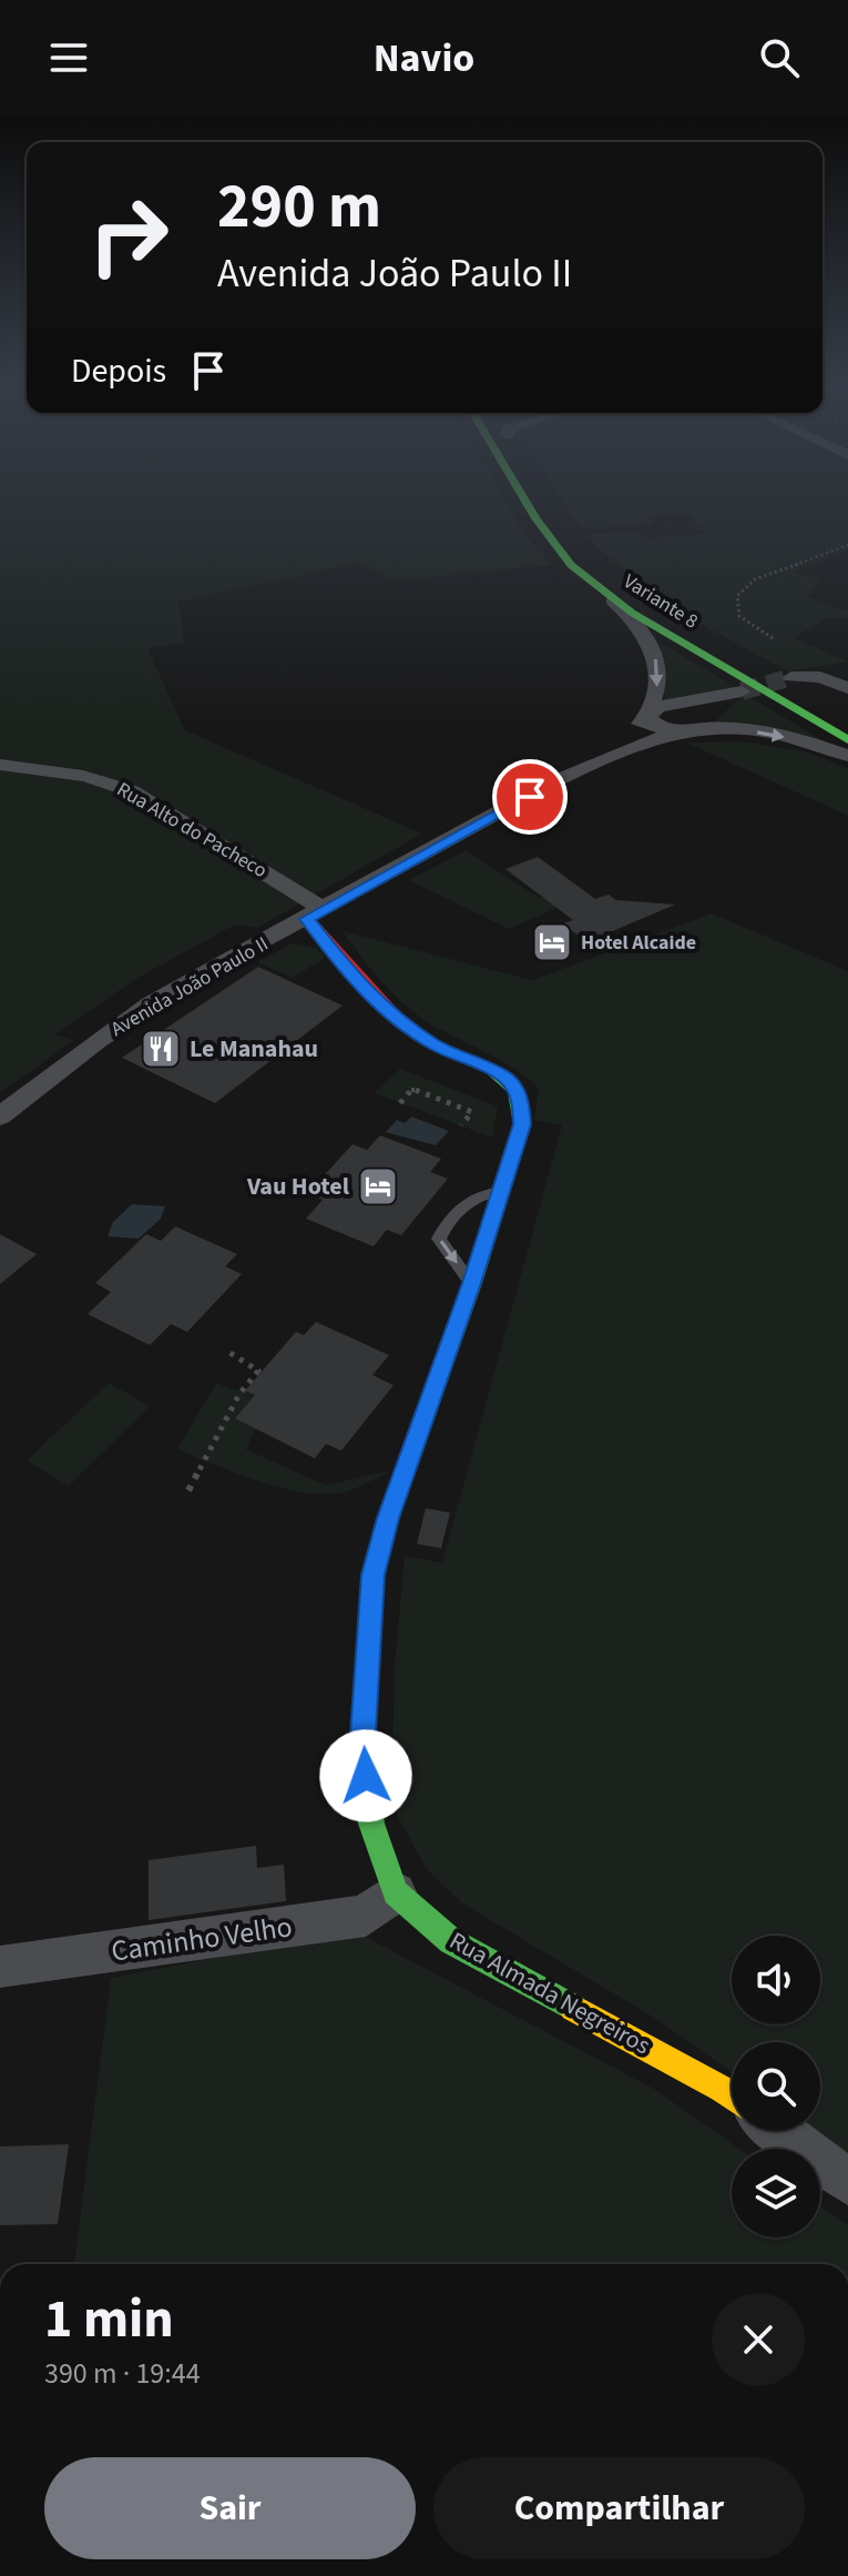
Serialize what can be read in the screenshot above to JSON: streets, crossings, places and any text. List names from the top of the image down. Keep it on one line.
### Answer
{"streets":{"main road":["Variante 8","Rua Almada Negreiros"],"street":["Rua Alto do Pacheco","Avenida João Paulo II","Caminho Velho"]},"crossings":[["Rua Alto do Pacheco","Avenida João Paulo II"],["Rua Alto do Pacheco","Rua Almada Negreiros"],["Avenida João Paulo II","Rua Almada Negreiros"],["Caminho Velho","Rua Almada Negreiros"]],"places":{"hotel":["Hotel Alcaide","Vau Hotel"],"restaurant":["Le Manahau"]},"page":{"header":"Navio","turn":["290 m","Avenida João Paulo II"],"then":"Depois","heading":["1 min","390 m · 19:44"],"buttons":["Sair","Compartilhar"]}}
